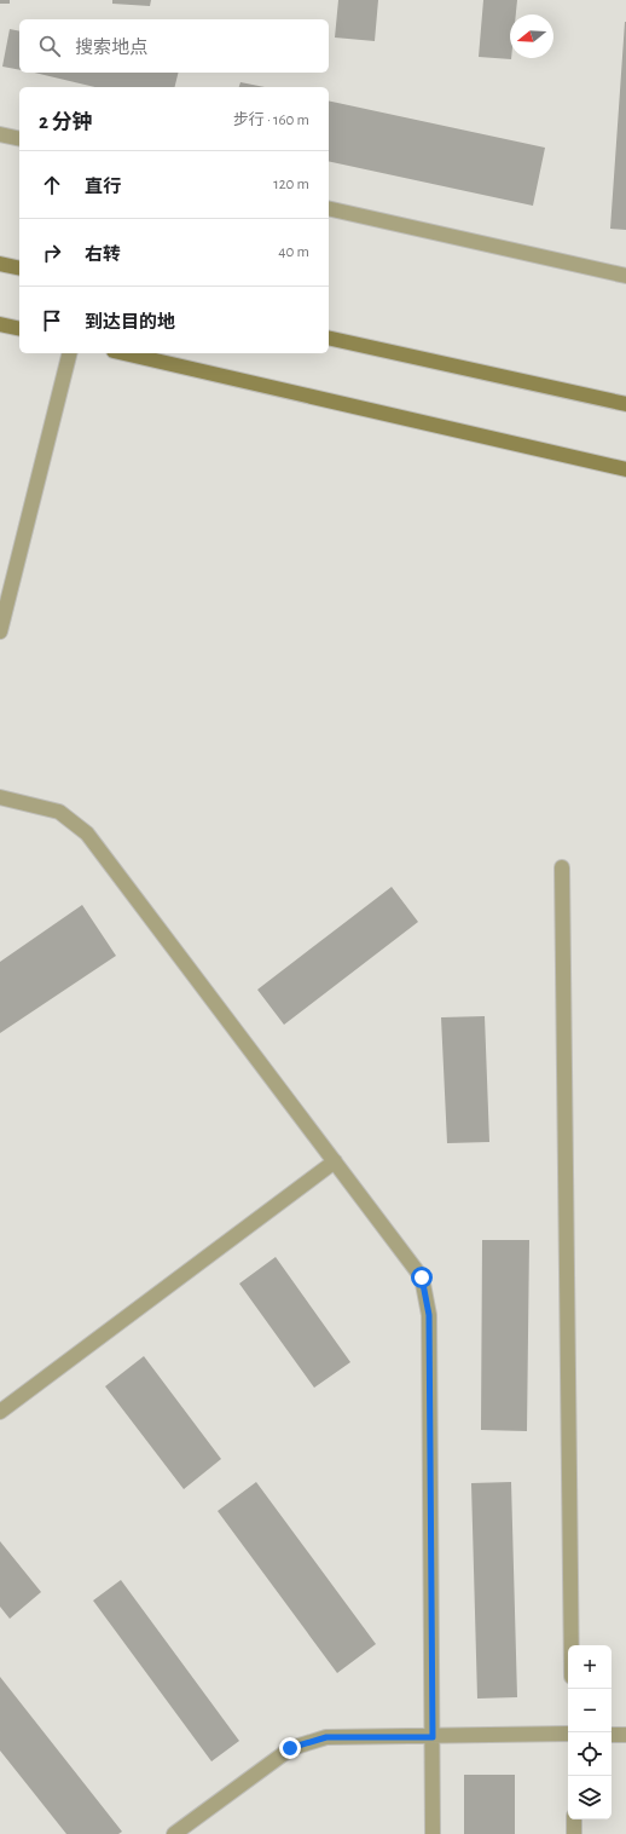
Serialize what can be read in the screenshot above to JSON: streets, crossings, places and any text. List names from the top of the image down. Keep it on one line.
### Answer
{"north":"left","page":{"search":"搜索地点","heading":["2 分钟","步行 · 160 m"],"list":[["直行","120 m"],["右转","40 m"],"到达目的地"],"map_buttons":["+","−"]}}
